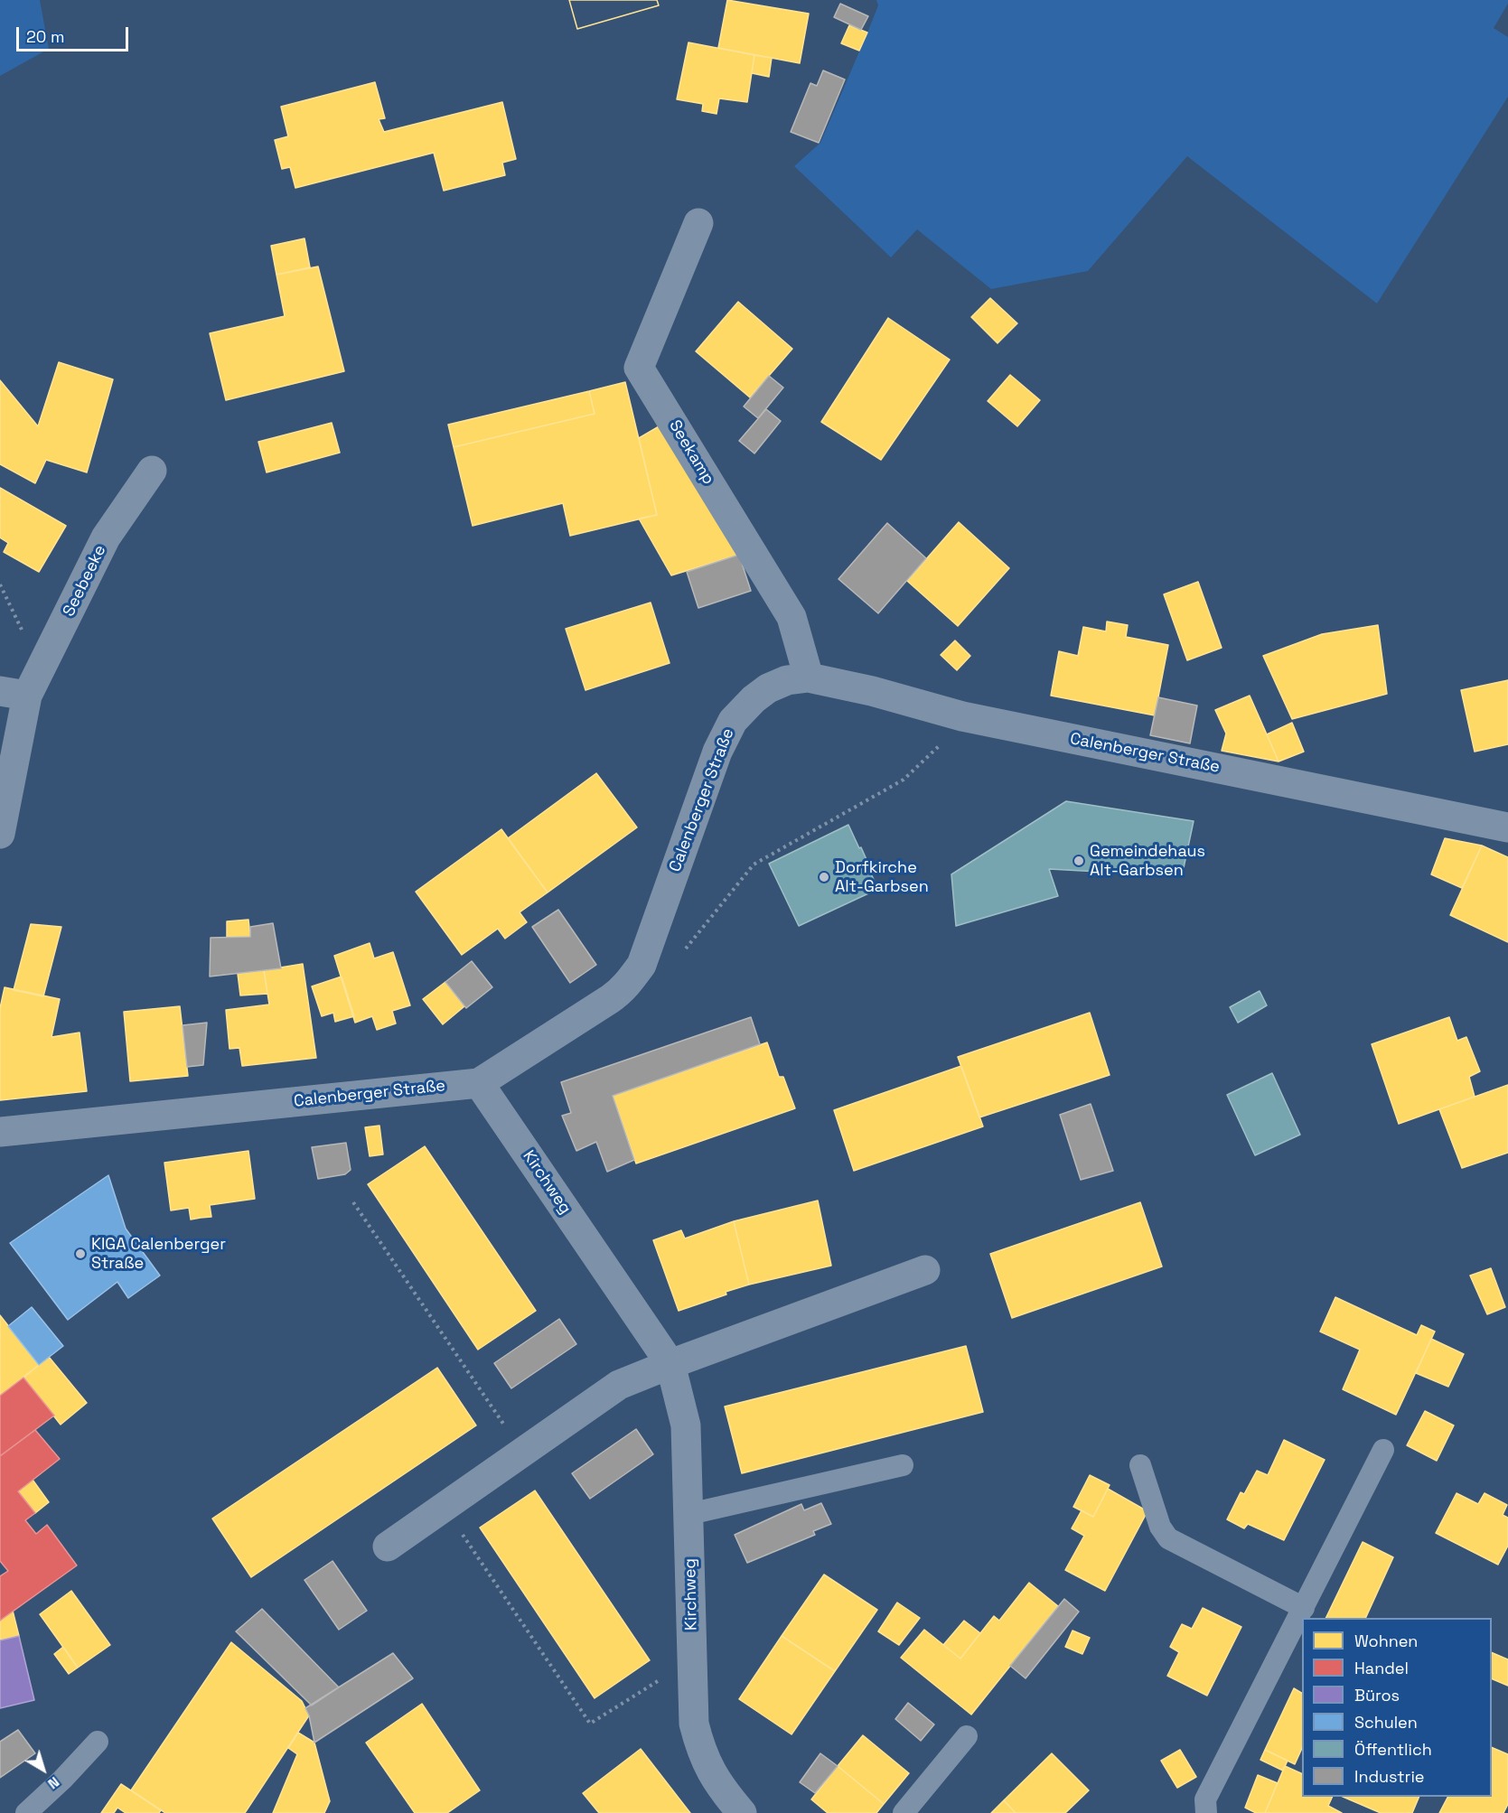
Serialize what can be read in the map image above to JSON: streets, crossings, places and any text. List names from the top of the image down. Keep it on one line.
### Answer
{"streets":{"street":["Seekamp","Seebeeke","Calenberger Straße","Kirchweg"]},"crossings":[["Seekamp","Calenberger Straße"],["Calenberger Straße","Kirchweg"]],"places":["Gemeindehaus Alt-Garbsen","Dorfkirche Alt-Garbsen","KIGA Calenberger Straße"],"legend":["Wohnen","Handel","Büros","Schulen","Öffentlich","Industrie"],"scale_bar":"20 m","north":"bottom right"}
